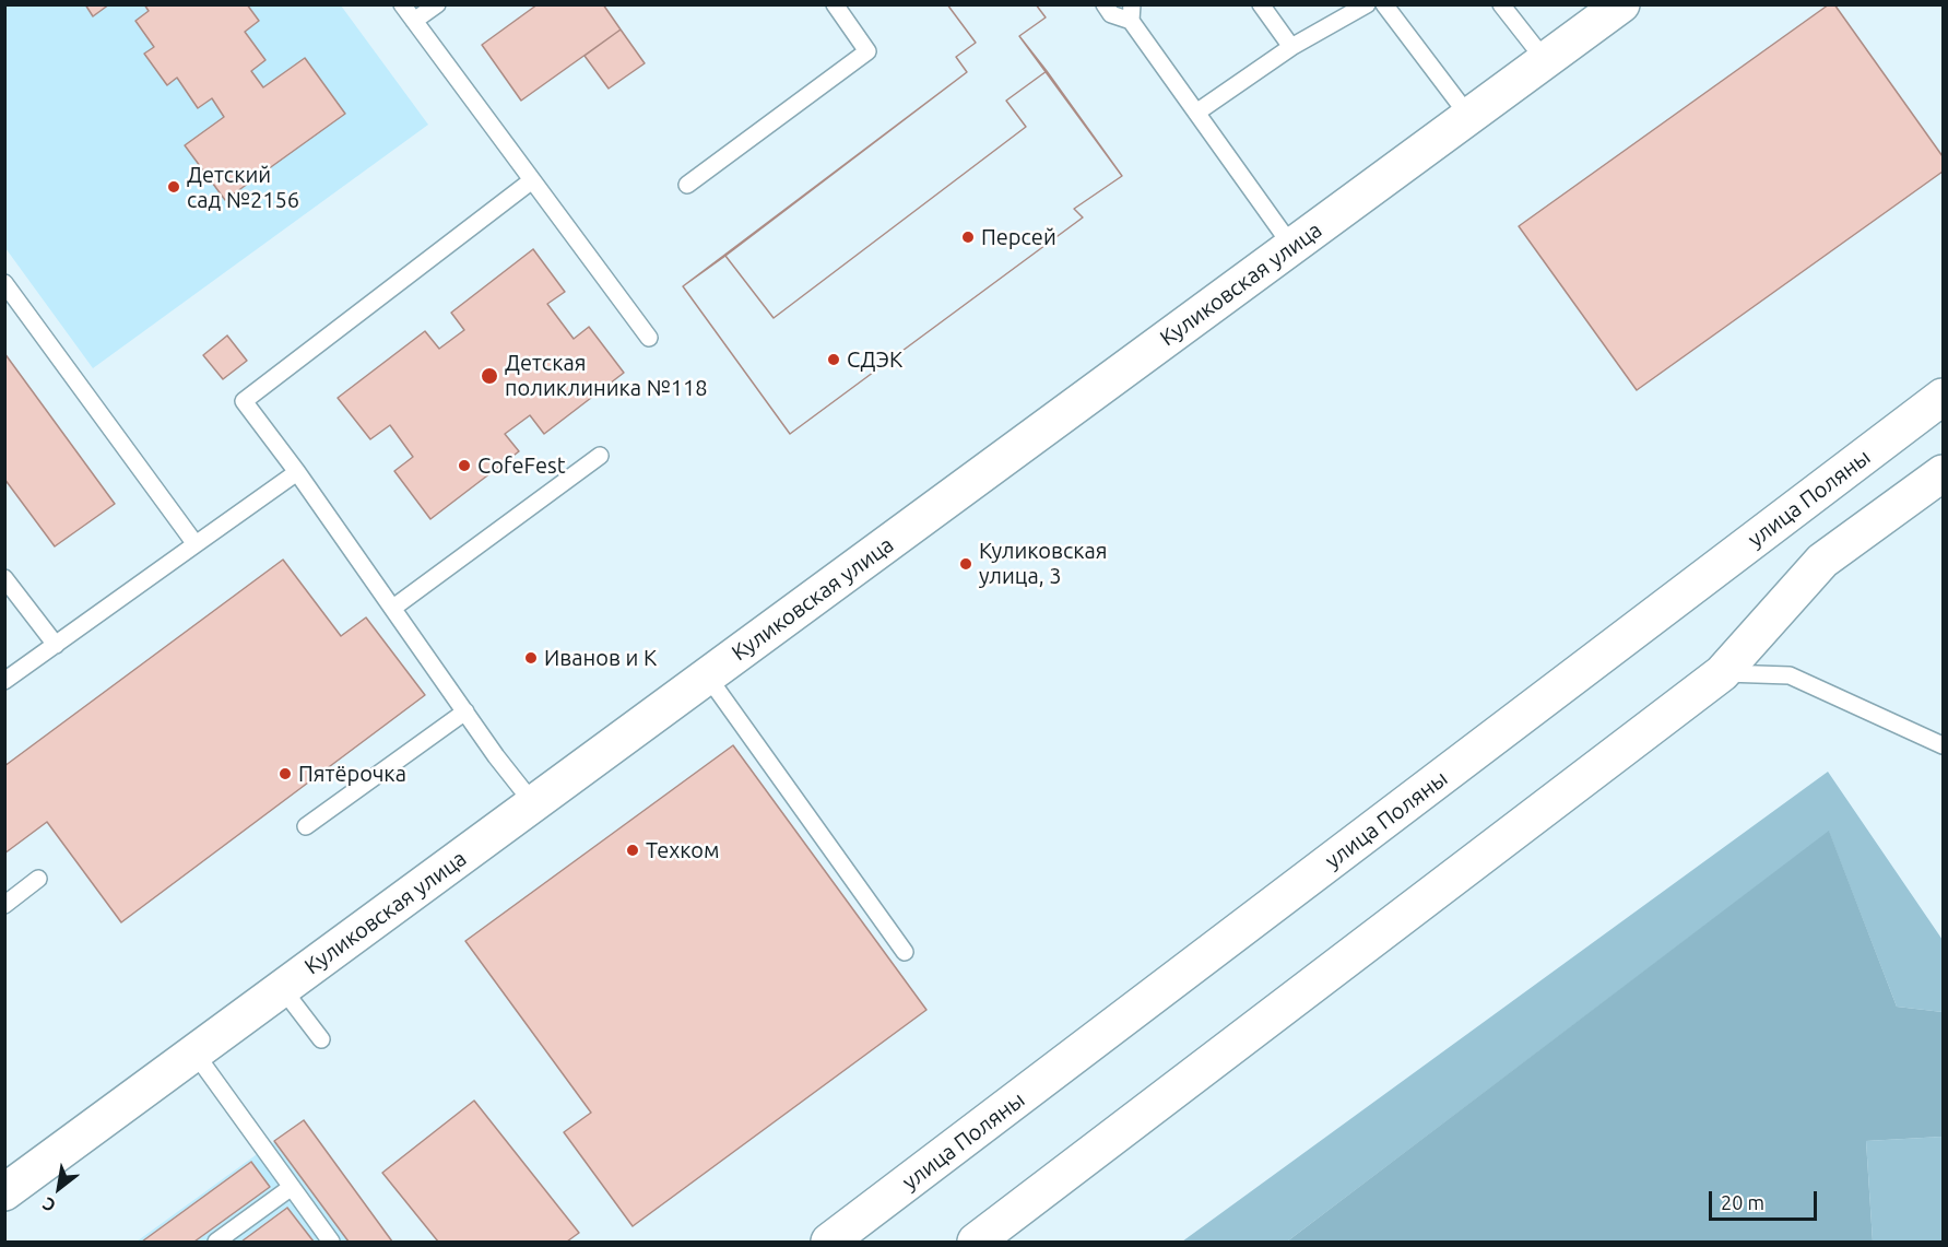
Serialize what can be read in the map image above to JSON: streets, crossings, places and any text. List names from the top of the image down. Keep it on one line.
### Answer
{"streets":{"main road":["Куликовская улица","улица Поляны"]},"places":["Детский сад №2156","Персей","СДЭК","Детская поликлиника №118","CofeFest","Куликовская улица, 3","Иванов и К","Пятёрочка","Техком"],"scale_bar":"20 m","north":"bottom left"}
